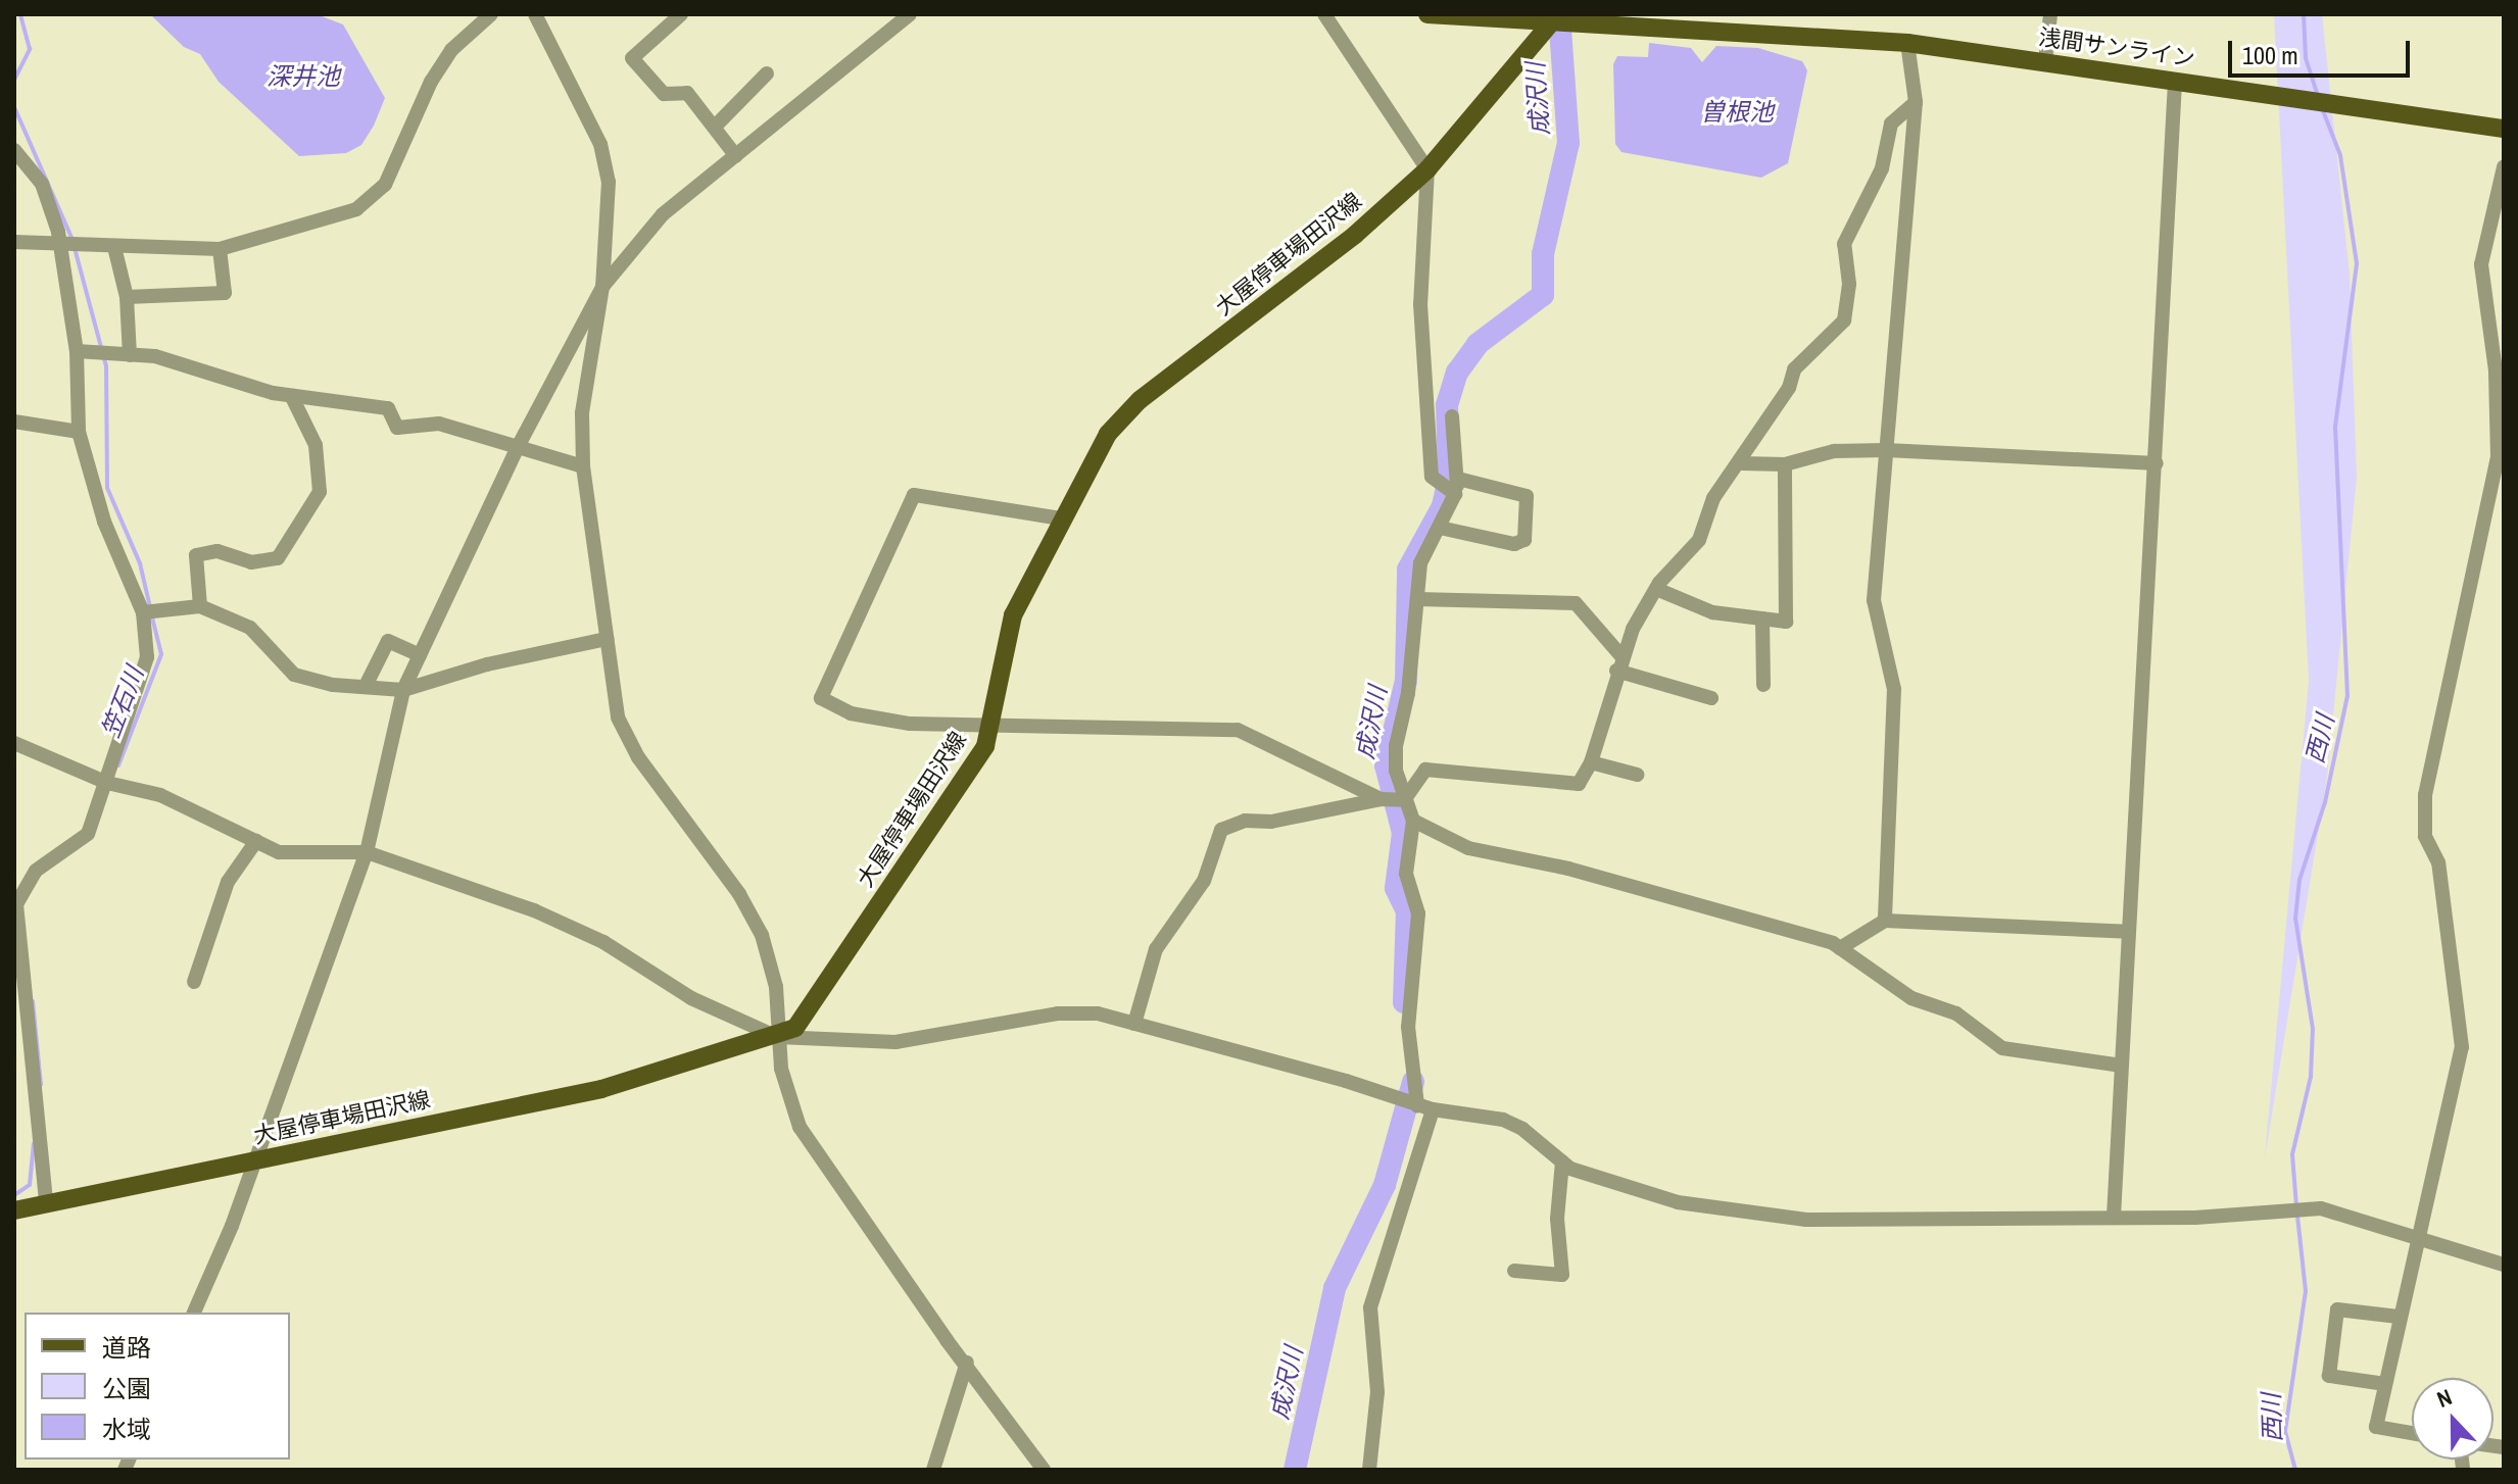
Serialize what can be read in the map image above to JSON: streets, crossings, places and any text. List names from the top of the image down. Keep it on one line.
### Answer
{"streets":{"main road":["浅間サンライン","大屋停車場田沢線"]},"crossings":[["浅間サンライン","大屋停車場田沢線"]],"water":["深井池","成沢川","曽根池","笠石川","西川"],"legend":["道路","公園","水域"],"scale_bar":"100 m","north":"top"}
